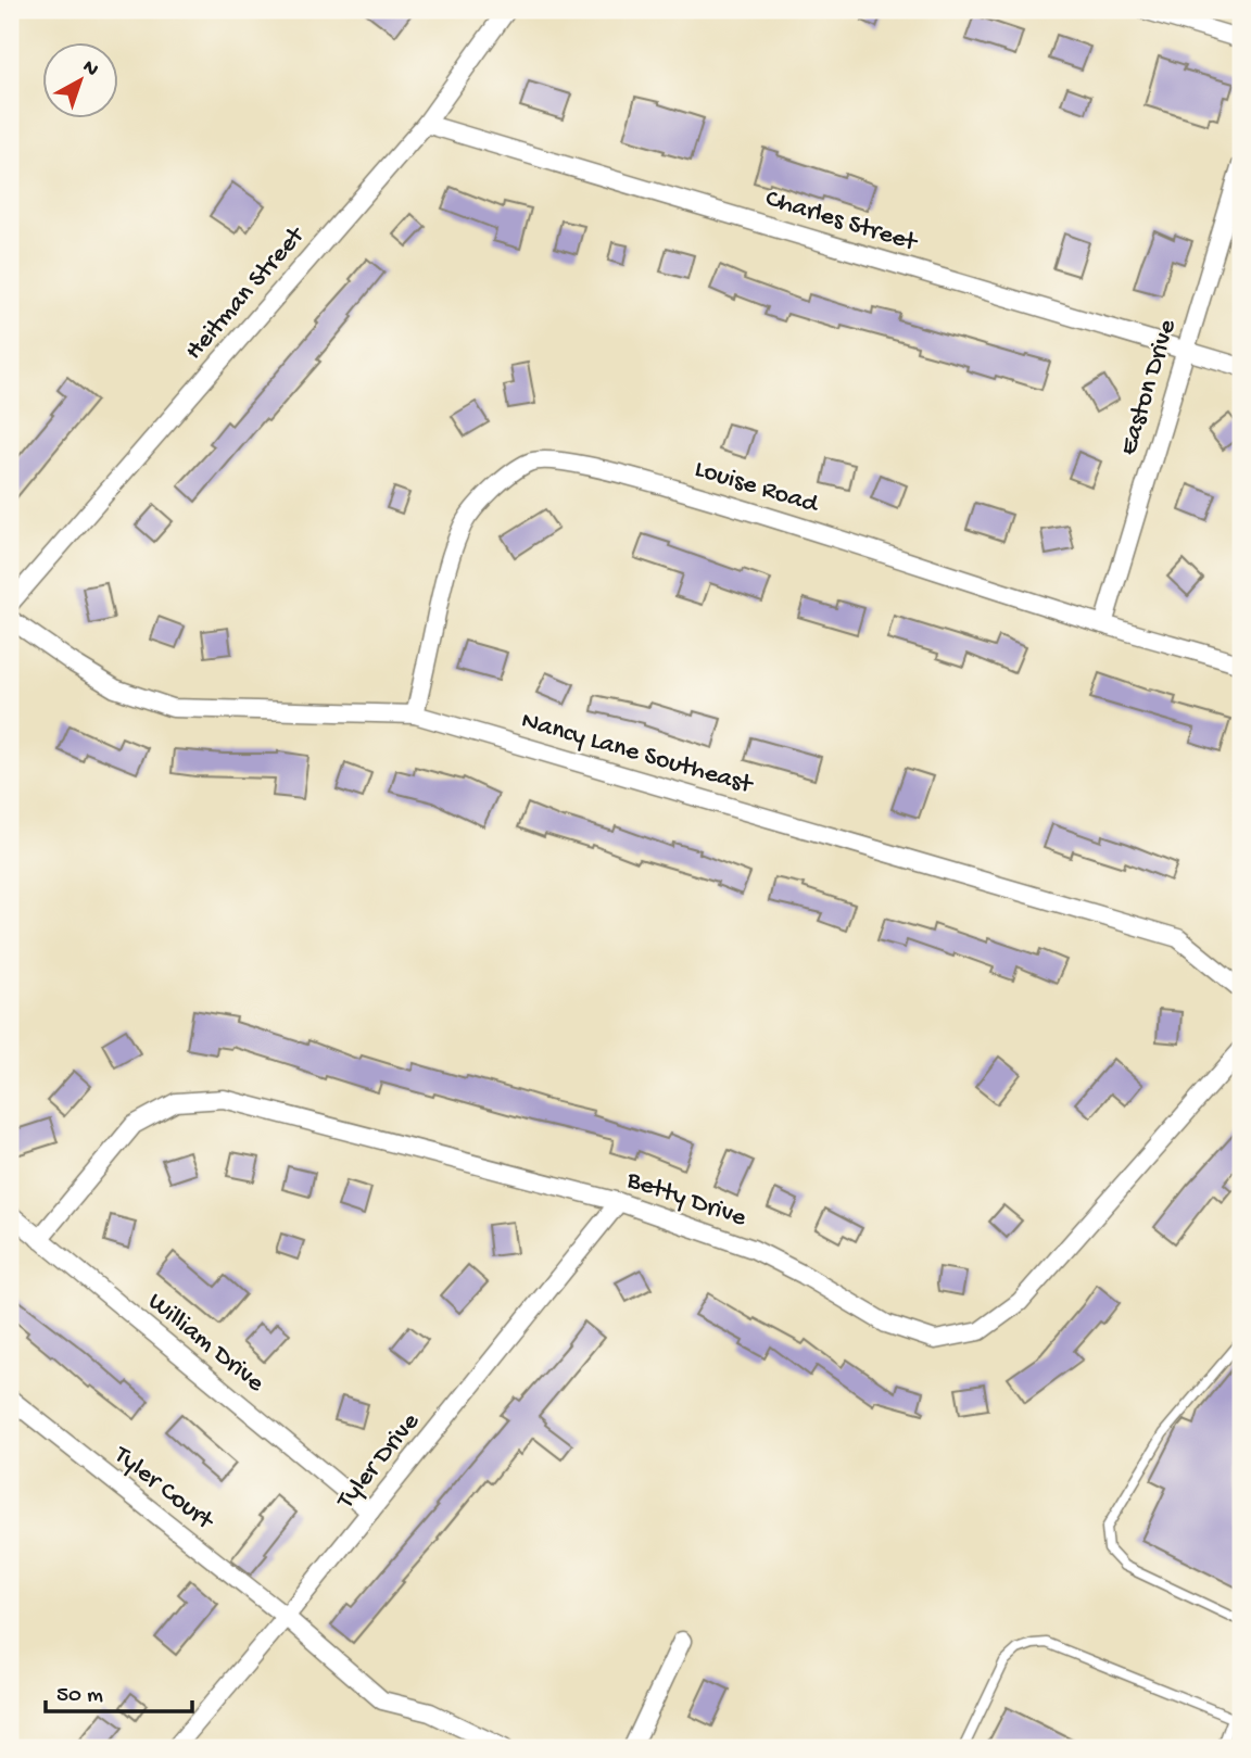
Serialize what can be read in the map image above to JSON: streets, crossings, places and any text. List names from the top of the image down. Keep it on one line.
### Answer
{"streets":{"street":["Charles Street","Heitman Street","Easton Drive","Louise Road","Nancy Lane Southeast","Betty Drive","William Drive","Tyler Drive","Tyler Court"]},"crossings":[["Charles Street","Heitman Street"],["Charles Street","Easton Drive"],["Easton Drive","Louise Road"],["Louise Road","Nancy Lane Southeast"],["Betty Drive","William Drive"],["Betty Drive","Tyler Drive"],["William Drive","Tyler Drive"],["Tyler Drive","Tyler Court"]],"scale_bar":"50 m","north":"top right"}
